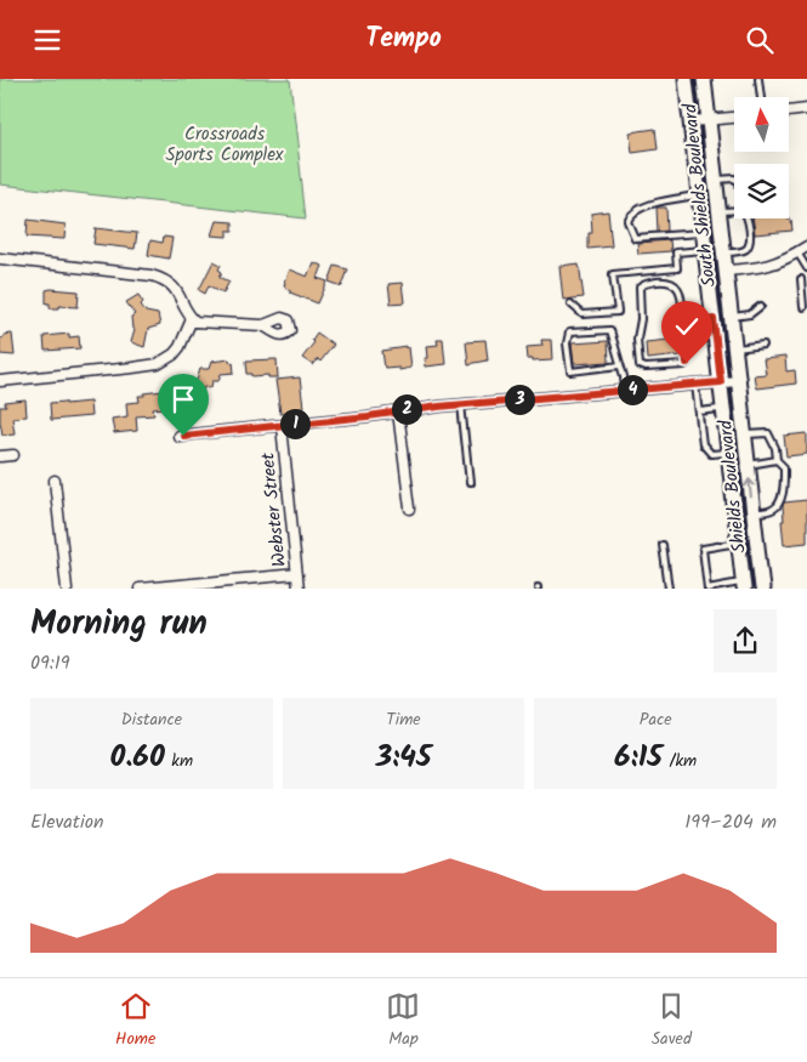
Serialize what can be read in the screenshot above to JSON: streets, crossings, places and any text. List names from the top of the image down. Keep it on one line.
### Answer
{"streets":{"main road":["South Shields Boulevard","Shields Boulevard"],"street":["Webster Street"]},"crossings":[["South Shields Boulevard","Shields Boulevard"]],"parks":["Crossroads Sports Complex"],"north":"top","page":{"header":"Tempo","pins":["4","3","2","1"],"heading":["Morning run","09:19"],"stats":[["Distance","0.60 km"],["Time","3:45"],["Pace","6:15 /km"]],"chart":["Elevation","199–204 m"],"tabs":["Home","Map","Saved"]}}
